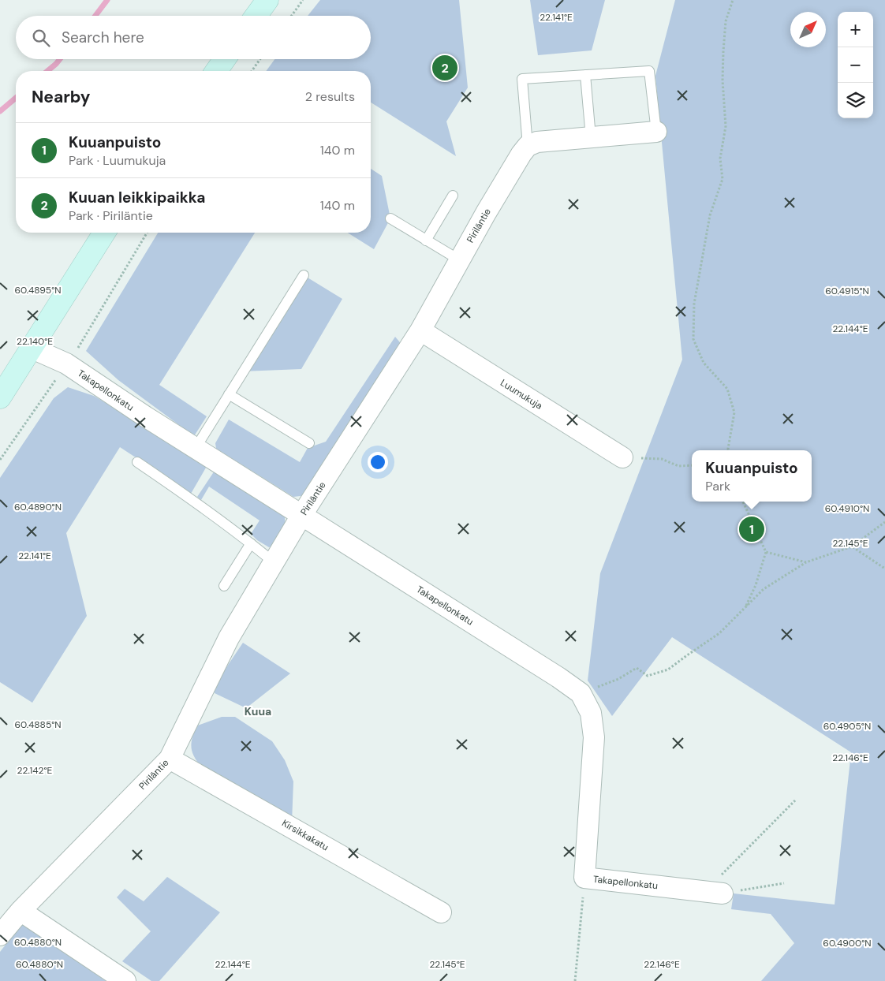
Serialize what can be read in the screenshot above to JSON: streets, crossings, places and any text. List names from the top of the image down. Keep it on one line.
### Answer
{"streets":{"street":["Piriläntie","Takapellonkatu","Luumukuja","Kirsikkakatu"]},"crossings":[["Piriläntie","Takapellonkatu"],["Piriläntie","Luumukuja"],["Piriläntie","Kirsikkakatu"]],"districts":["Kuua"],"north":"top right","page":{"map_buttons":["+","−"],"search":"Search here","pins":["2","1"],"heading":["Nearby","2 results"],"list":[{"mark":"1","name":"Kuuanpuisto","note":"Park · Luumukuja","value":"140 m"},{"mark":"2","name":"Kuuan leikkipaikka","note":"Park · Piriläntie","value":"140 m"}],"popup":["Kuuanpuisto","Park"]},"coordinates":["22.141°E","60.4895°N","60.4915°N","22.144°E","22.140°E","60.4890°N","60.4910°N","22.145°E","60.4885°N","60.4905°N","22.146°E","22.142°E","60.4880°N","60.4900°N"]}
